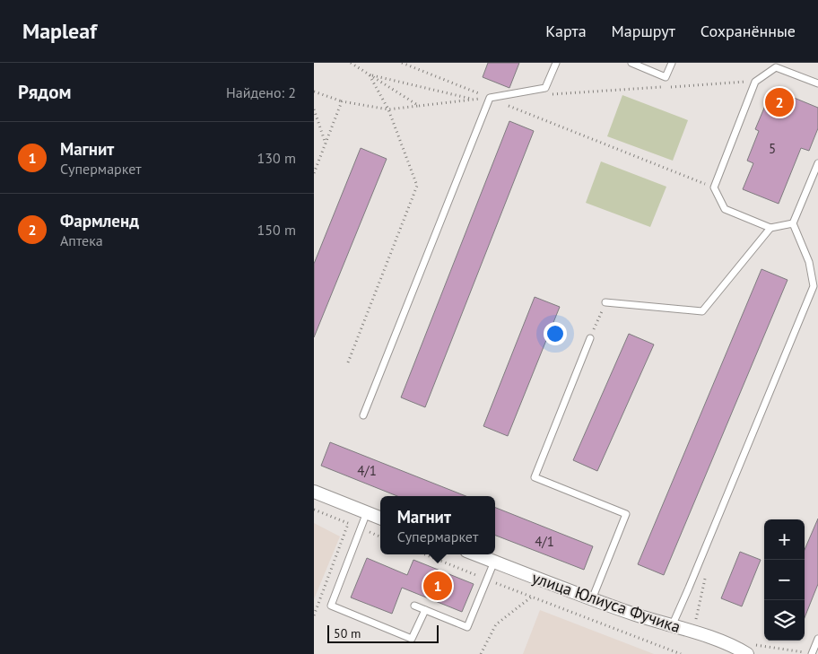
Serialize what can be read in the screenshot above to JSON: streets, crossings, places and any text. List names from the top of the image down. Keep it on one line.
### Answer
{"streets":{"street":["улица Юлиуса Фучика"]},"house_numbers":["5","4/1","4/1"],"scale_bar":"50 m","page":{"header":"Mapleaf","nav":["Карта","Маршрут","Сохранённые"],"heading":["Рядом","Найдено: 2"],"pins":["2","1"],"list":[{"mark":"1","name":"Магнит","note":"Супермаркет","value":"130 m"},{"mark":"2","name":"Фармленд","note":"Аптека","value":"150 m"}],"popup":["Магнит","Супермаркет"],"map_buttons":["+","−"],"scale":"50 m"}}
